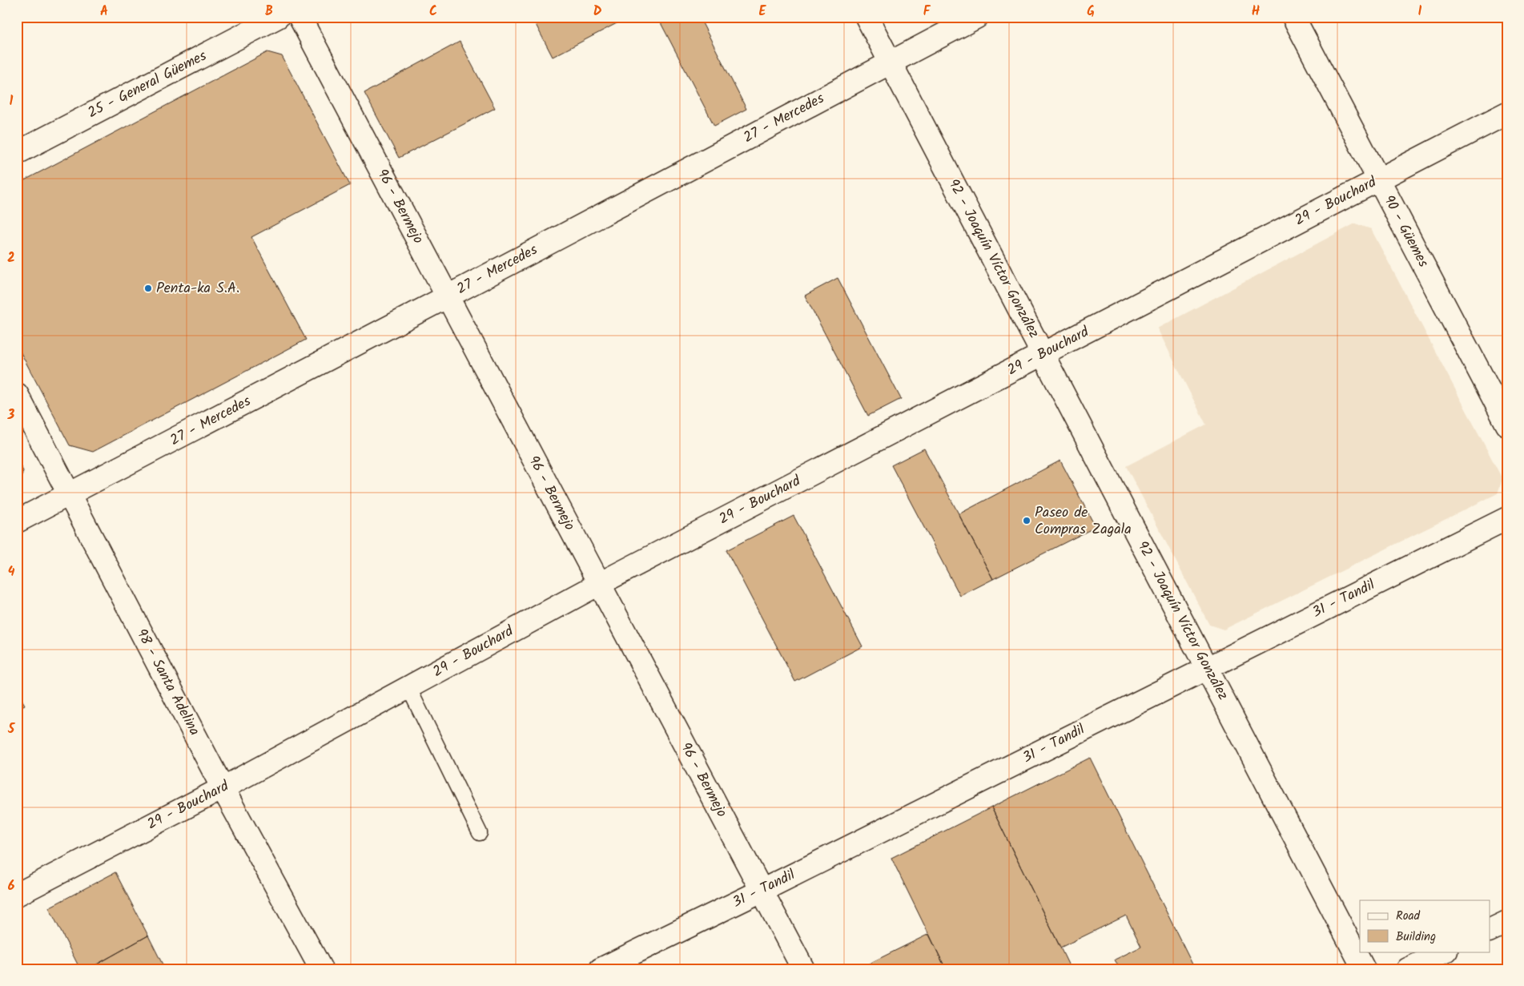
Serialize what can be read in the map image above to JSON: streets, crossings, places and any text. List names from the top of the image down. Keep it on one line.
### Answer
{"streets":{"street":["25 - General Güemes","27 - Mercedes","29 - Bouchard","96 - Bermejo","90 - Güemes","92 - Joaquín Víctor González","31 - Tandil","98 - Santa Adelina"]},"crossings":[["27 - Mercedes","96 - Bermejo"],["27 - Mercedes","92 - Joaquín Víctor González"],["27 - Mercedes","98 - Santa Adelina"],["29 - Bouchard","96 - Bermejo"],["29 - Bouchard","90 - Güemes"],["29 - Bouchard","92 - Joaquín Víctor González"],["29 - Bouchard","98 - Santa Adelina"],["96 - Bermejo","31 - Tandil"],["92 - Joaquín Víctor González","31 - Tandil"]],"places":["Penta-ka S.A.","Paseo de Compras Zagala"],"legend":["Road","Building"],"grid":{"columns":["A","B","C","D","E","F","G","H","I"],"rows":["1","2","3","4","5","6"]}}
